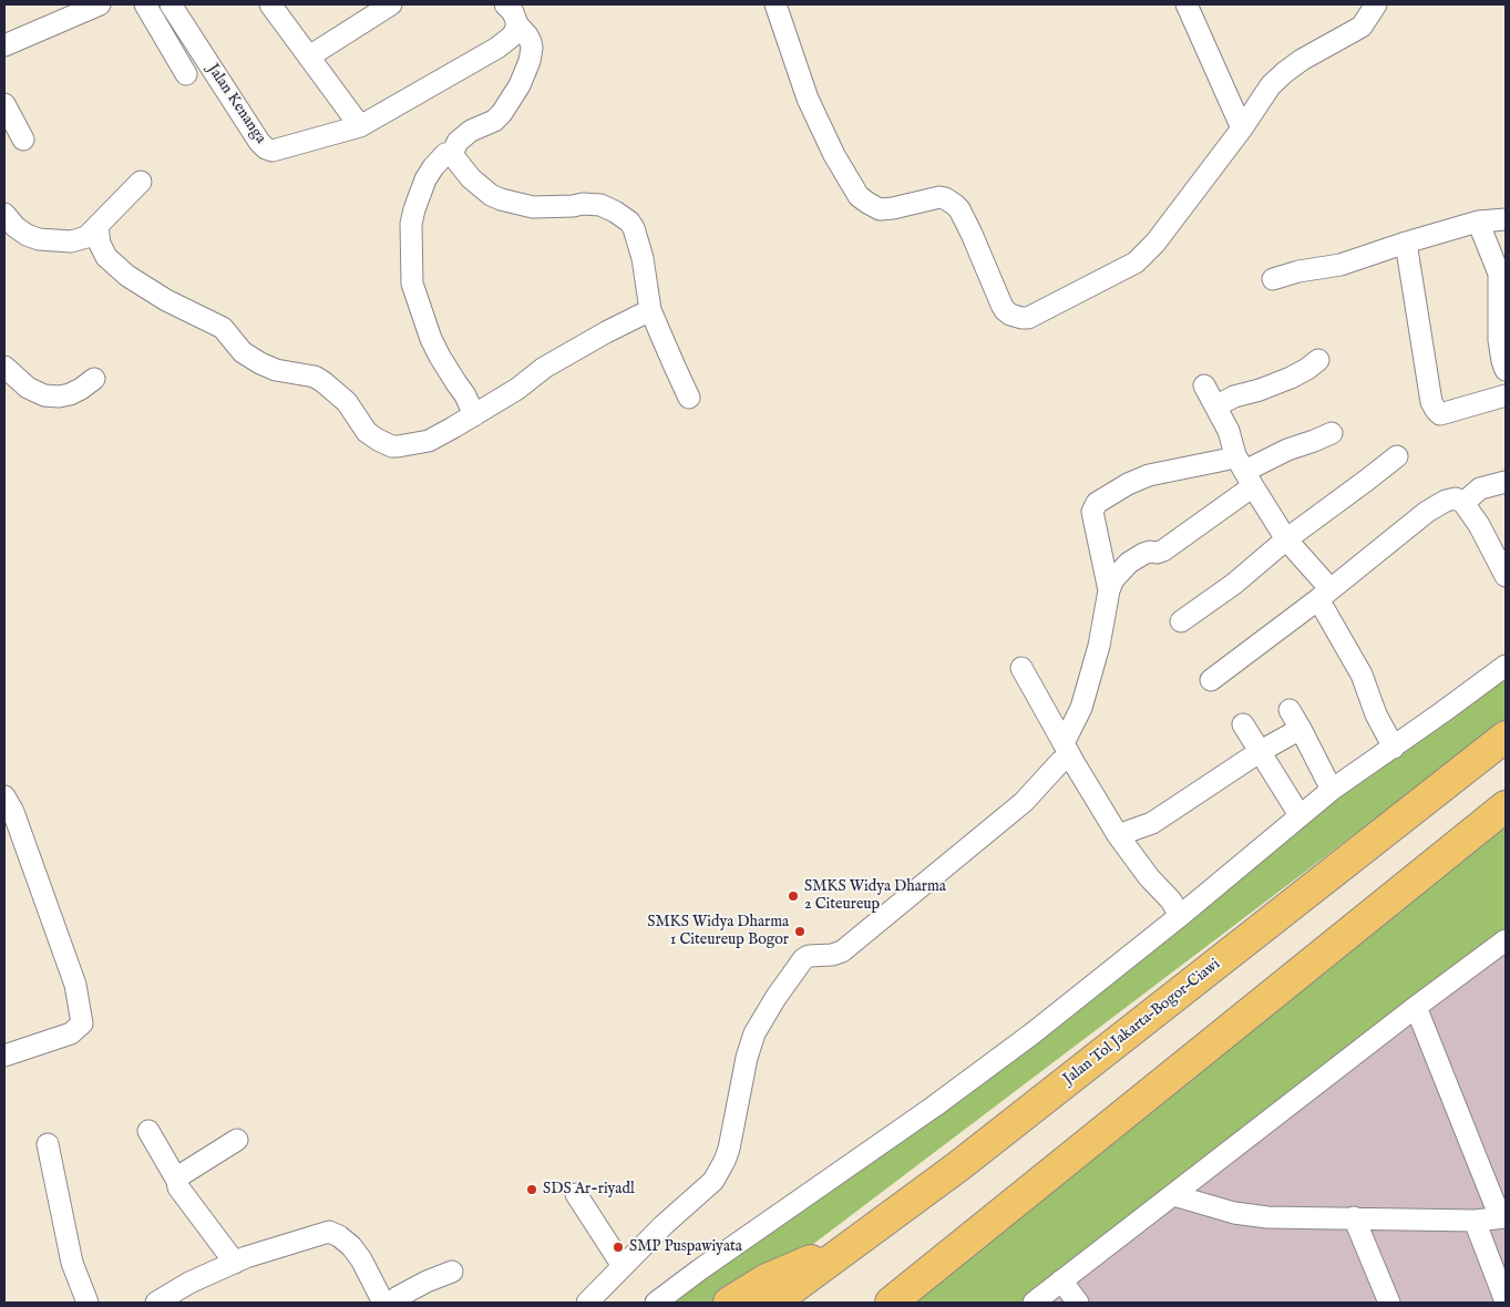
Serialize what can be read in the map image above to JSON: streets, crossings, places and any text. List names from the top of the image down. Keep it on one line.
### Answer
{"streets":{"highway":["Jalan Tol Jakarta–Bogor–Ciawi"],"street":["Jalan Kenanga"]},"places":["SMKS Widya Dharma 2 Citeureup","SMKS Widya Dharma 1 Citeureup Bogor","SDS Ar-riyadl","SMP Puspawiyata"]}
